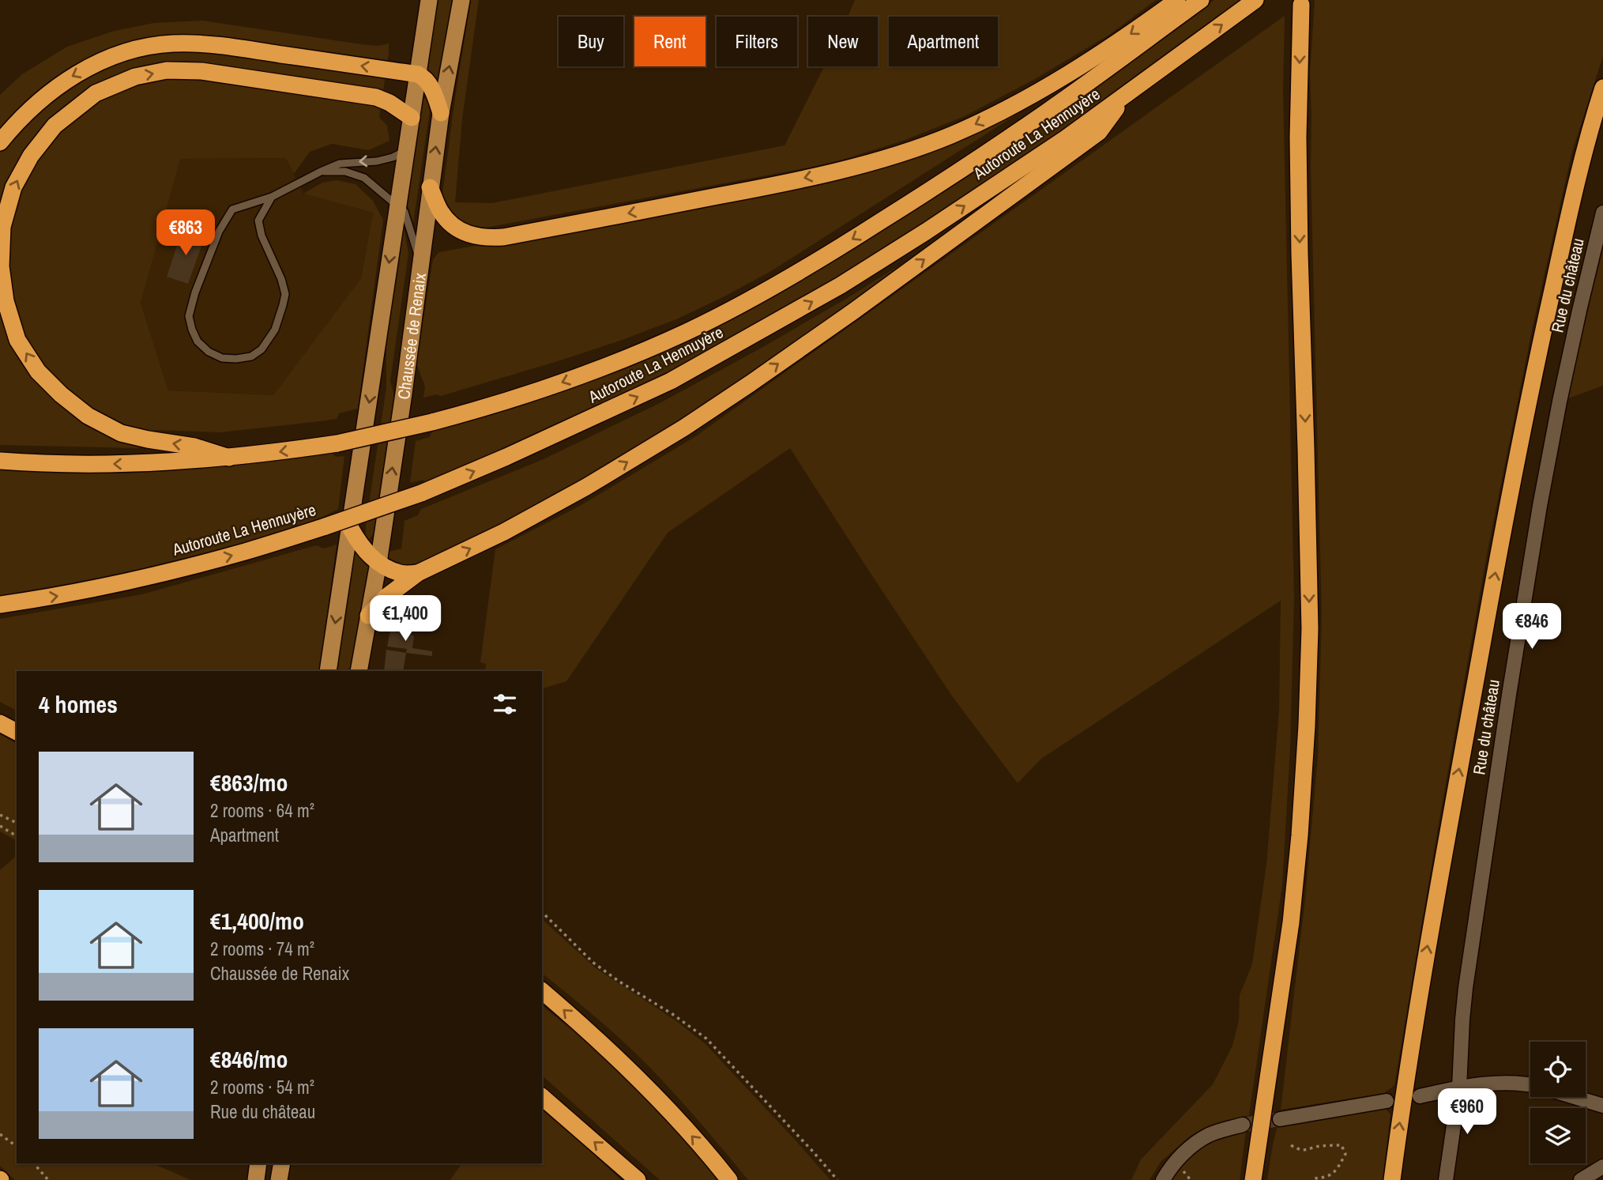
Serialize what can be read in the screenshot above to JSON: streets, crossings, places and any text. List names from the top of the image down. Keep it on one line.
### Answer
{"streets":{"highway":["Autoroute La Hennuyère"],"main road":["Chaussée de Renaix"],"street":["Rue du château"]},"page":{"chip":["Buy","Rent","Filters","New","Apartment"],"price":["€863","€1,400","€846","€960"],"heading":"4 homes","list":[{"name":"€863/mo","note":"2 rooms · 64 m² · Apartment"},{"name":"€1,400/mo","note":"2 rooms · 74 m² · Chaussée de Renaix"},{"name":"€846/mo","note":"2 rooms · 54 m² · Rue du château"}]}}
